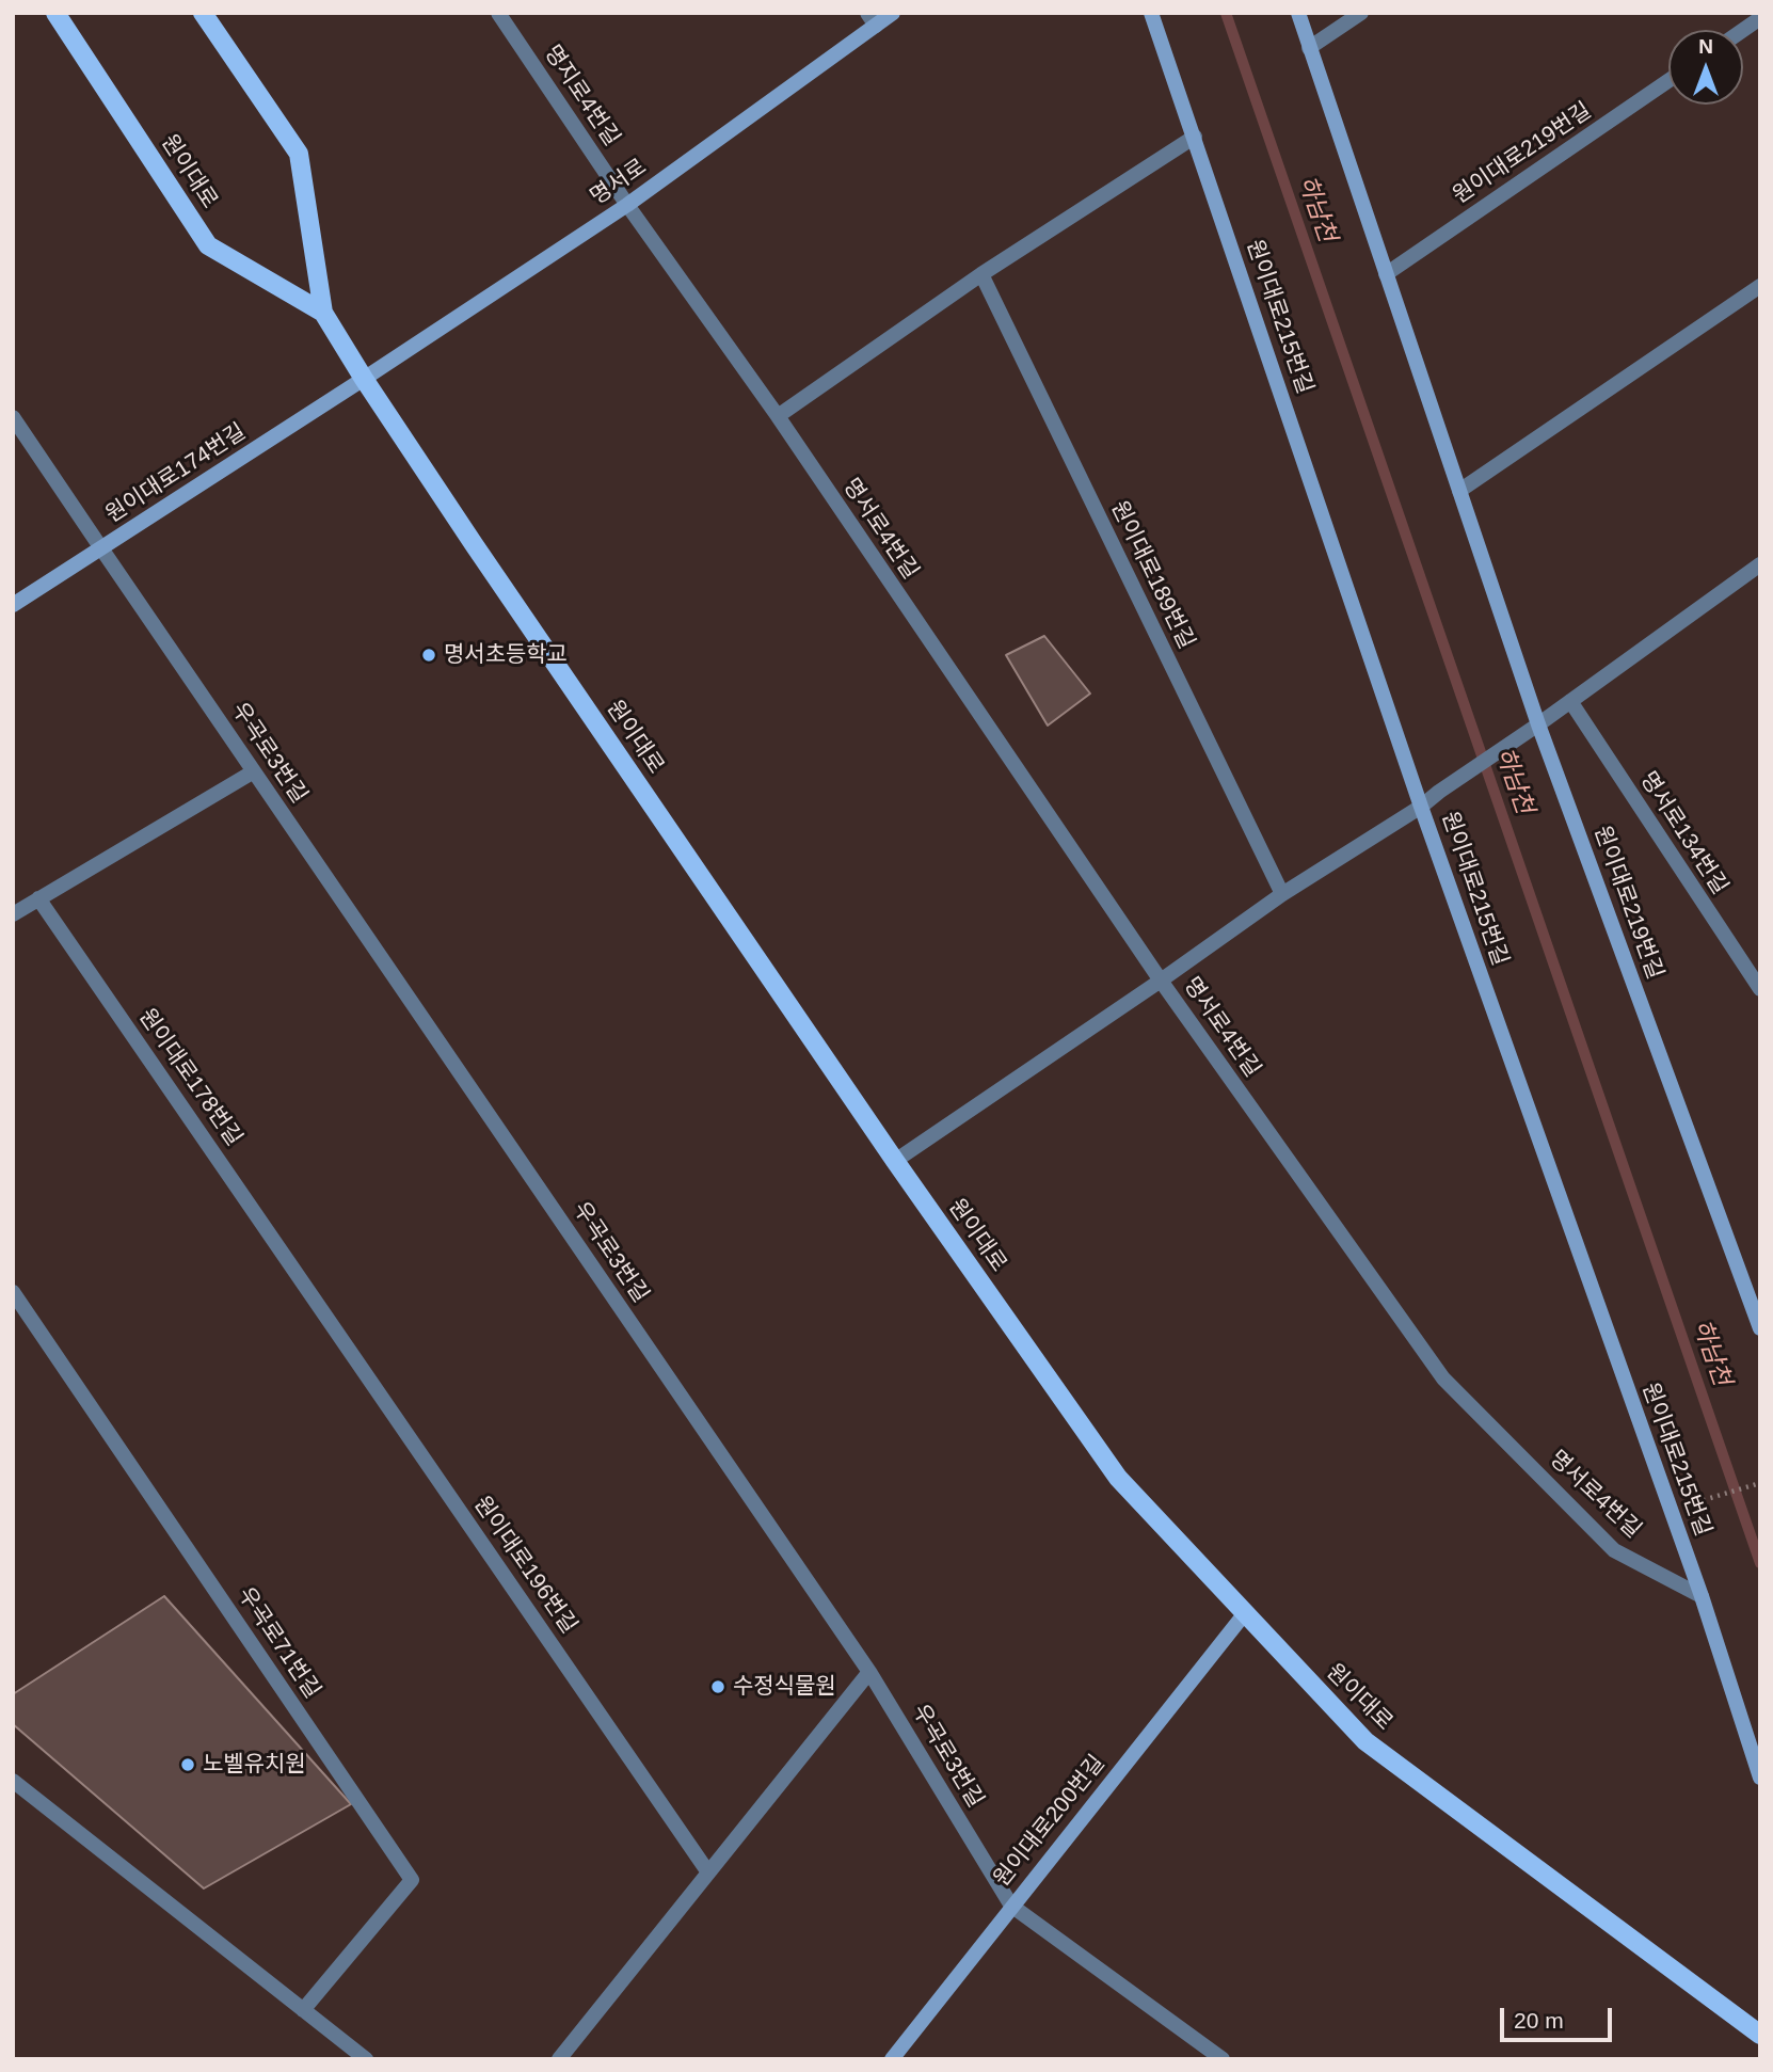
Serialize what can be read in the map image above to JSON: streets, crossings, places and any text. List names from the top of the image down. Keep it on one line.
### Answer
{"streets":{"main road":["원이대로"],"street":["명지로4번길","원이대로219번길","명서로","원이대로215번길","원이대로174번길","명서로4번길","원이대로189번길","우곡로3번길","명서로134번길","원이대로178번길","원이대로196번길","우곡로71번길","원이대로200번길"]},"crossings":[["명지로4번길","명서로"],["명지로4번길","명서로4번길"],["원이대로","명서로"],["원이대로","원이대로174번길"],["원이대로","원이대로200번길"],["명서로","원이대로174번길"],["명서로","명서로4번길"],["원이대로215번길","명서로4번길"],["원이대로174번길","우곡로3번길"],["우곡로3번길","원이대로200번길"],["원이대로178번길","원이대로196번길"]],"water":["하남천"],"places":["명서초등학교","수정식물원","노벨유치원"],"scale_bar":"20 m","north":"top"}
